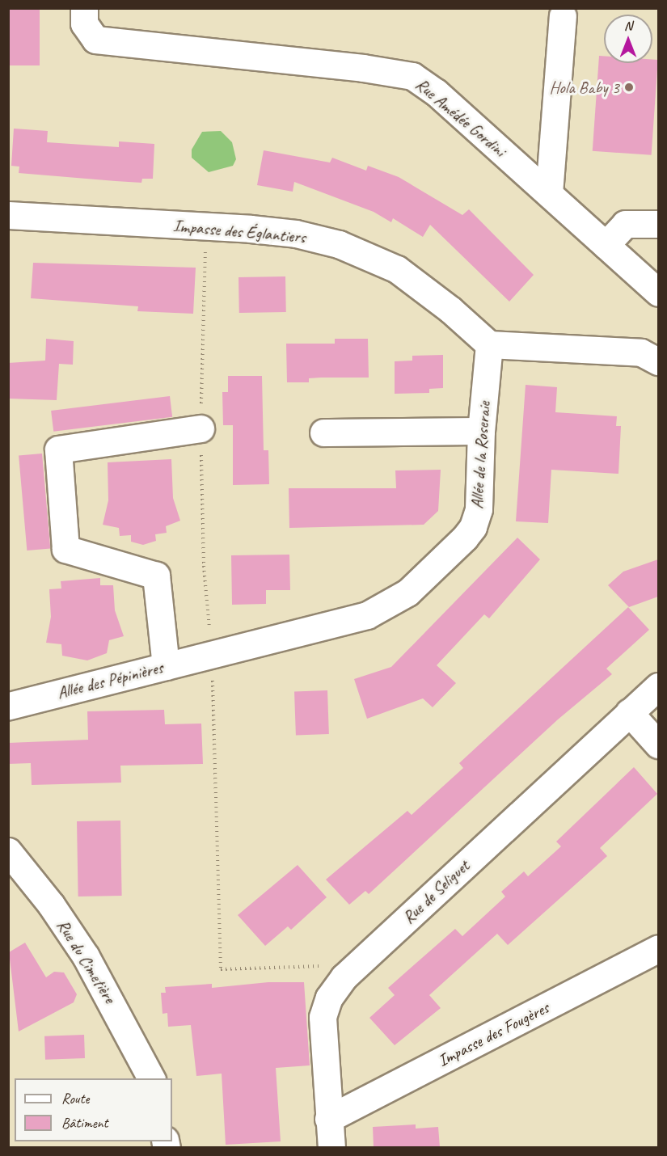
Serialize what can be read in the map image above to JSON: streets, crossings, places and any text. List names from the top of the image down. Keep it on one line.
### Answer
{"streets":{"street":["Rue Amédée Gordini","Impasse des Églantiers","Allée de la Roseraie","Allée des Pépinières","Rue de Seliguet","Rue du Cimetière","Impasse des Fougères"]},"crossings":[["Impasse des Églantiers","Allée de la Roseraie"],["Allée de la Roseraie","Allée des Pépinières"],["Rue de Seliguet","Impasse des Fougères"]],"places":["Hola Baby 3"],"legend":["Route","Bâtiment"],"north":"top"}
